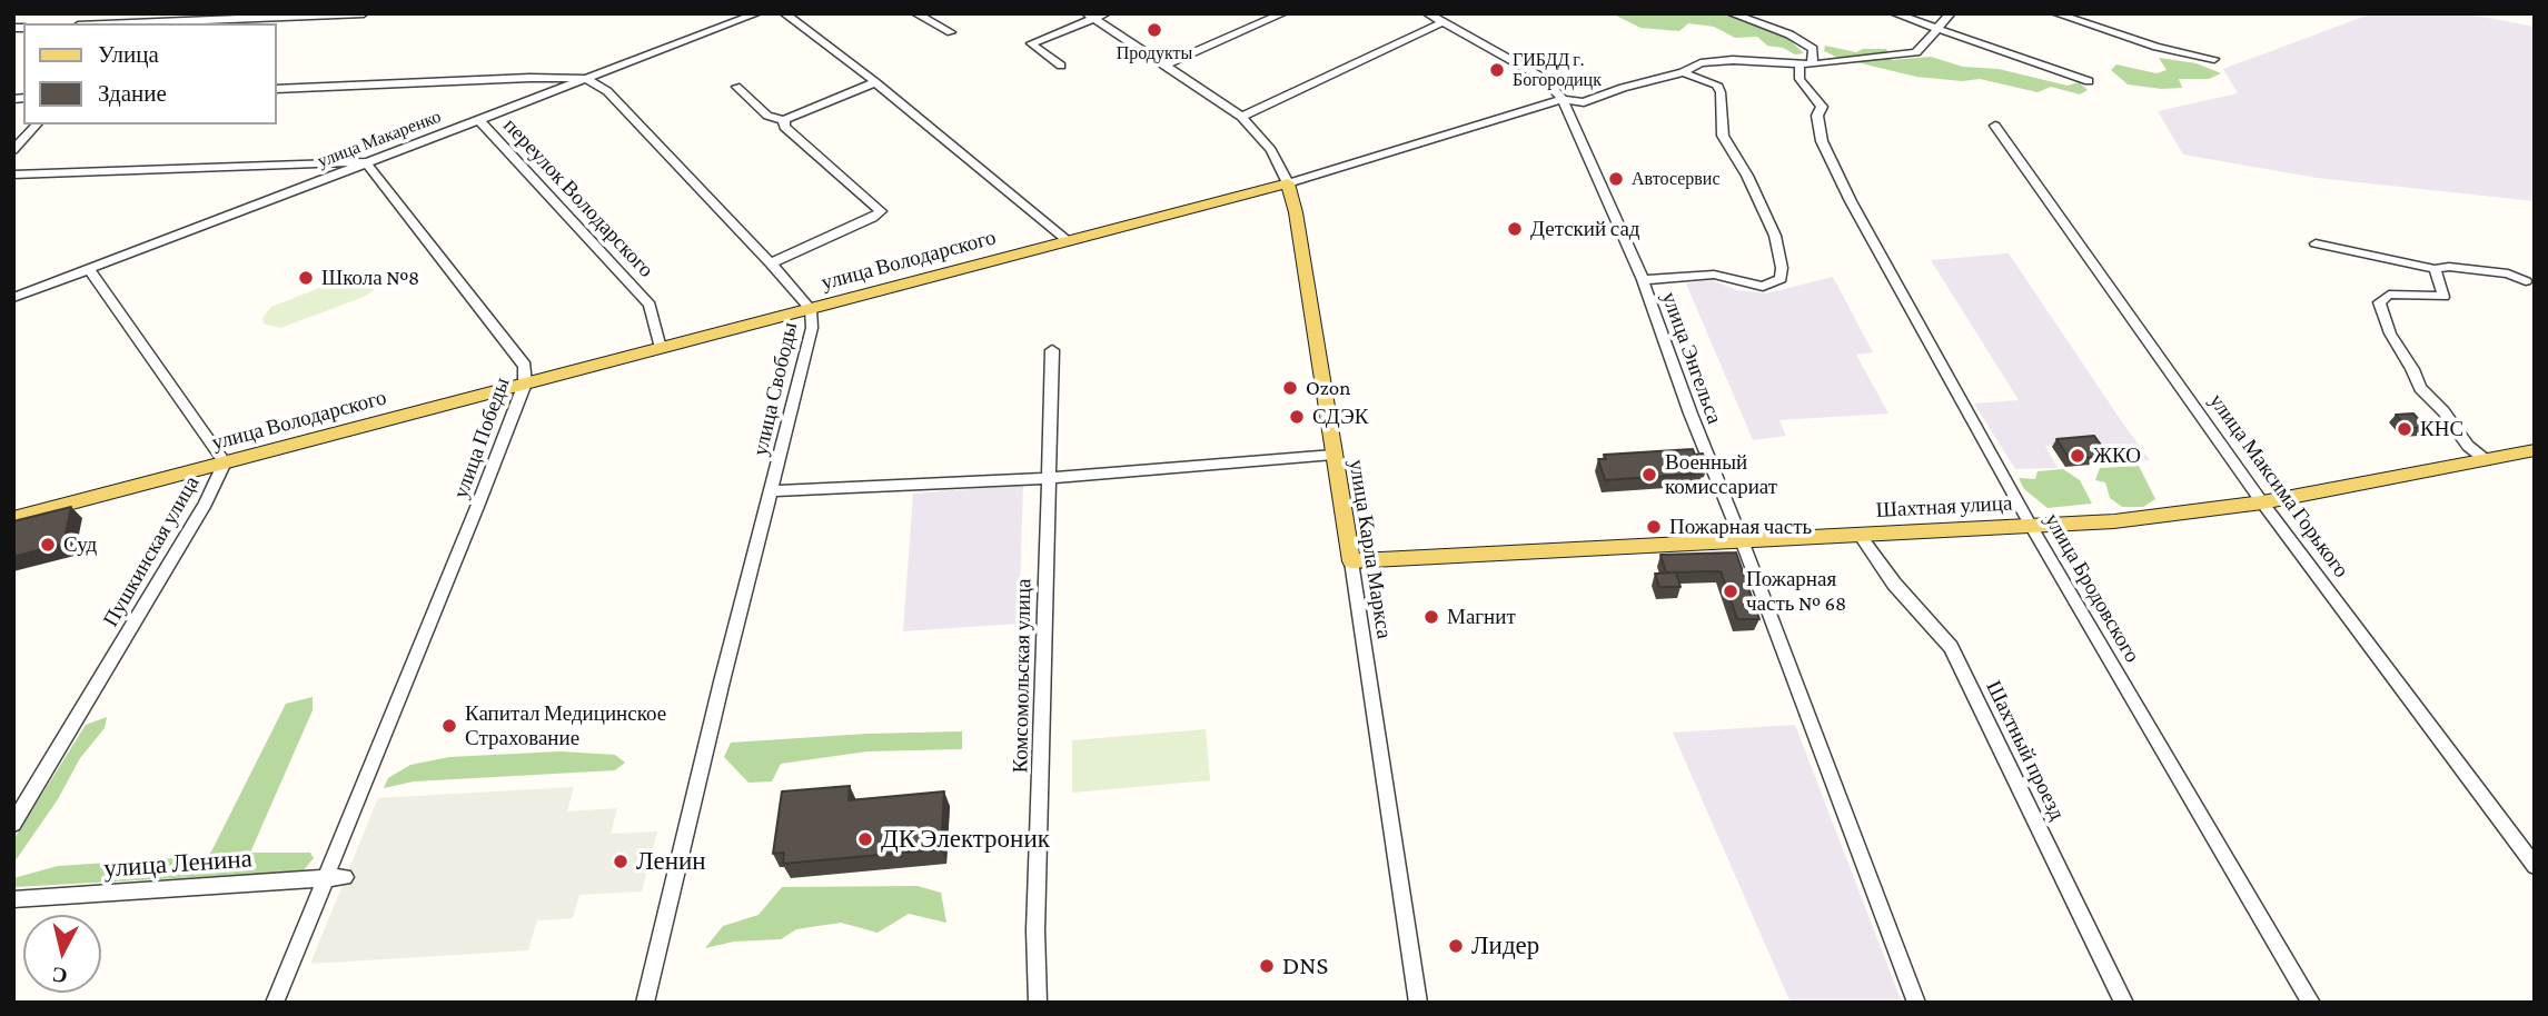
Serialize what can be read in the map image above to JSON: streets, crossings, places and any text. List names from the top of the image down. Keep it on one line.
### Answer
{"streets":{"main road":["улица Володарского","Шахтная улица","улица Карла Маркса"],"street":["улица Макаренко","переулок Володарского","улица Энгельса","улица Свободы","улица Победы","улица Максима Горького","Пушкинская улица","улица Бродовского","Комсомольская улица","Шахтный проезд","улица Ленина"]},"crossings":[["улица Макаренко","переулок Володарского"],["улица Макаренко","улица Свободы"],["улица Макаренко","улица Победы"],["улица Макаренко","Пушкинская улица"],["переулок Володарского","улица Володарского"],["улица Володарского","улица Энгельса"],["улица Володарского","улица Свободы"],["улица Володарского","улица Победы"],["улица Володарского","улица Карла Маркса"],["улица Володарского","Пушкинская улица"],["улица Володарского","улица Бродовского"],["улица Энгельса","Шахтная улица"],["улица Победы","улица Ленина"],["улица Максима Горького","Шахтная улица"],["Шахтная улица","улица Карла Маркса"],["Шахтная улица","улица Бродовского"],["Шахтная улица","Шахтный проезд"]],"places":["Продукты","ГИБДД г. Богородицк","Автосервис","Детский сад","Школа №8","Ozon","СДЭК","КНС","ЖКО","Военный комиссариат","Пожарная часть","Суд","Пожарная часть № 68","Магнит","Капитал Медицинское Страхование","ДК Электроник","Ленин","Лидер","DNS"],"legend":["Улица","Здание"],"north":"bottom"}
